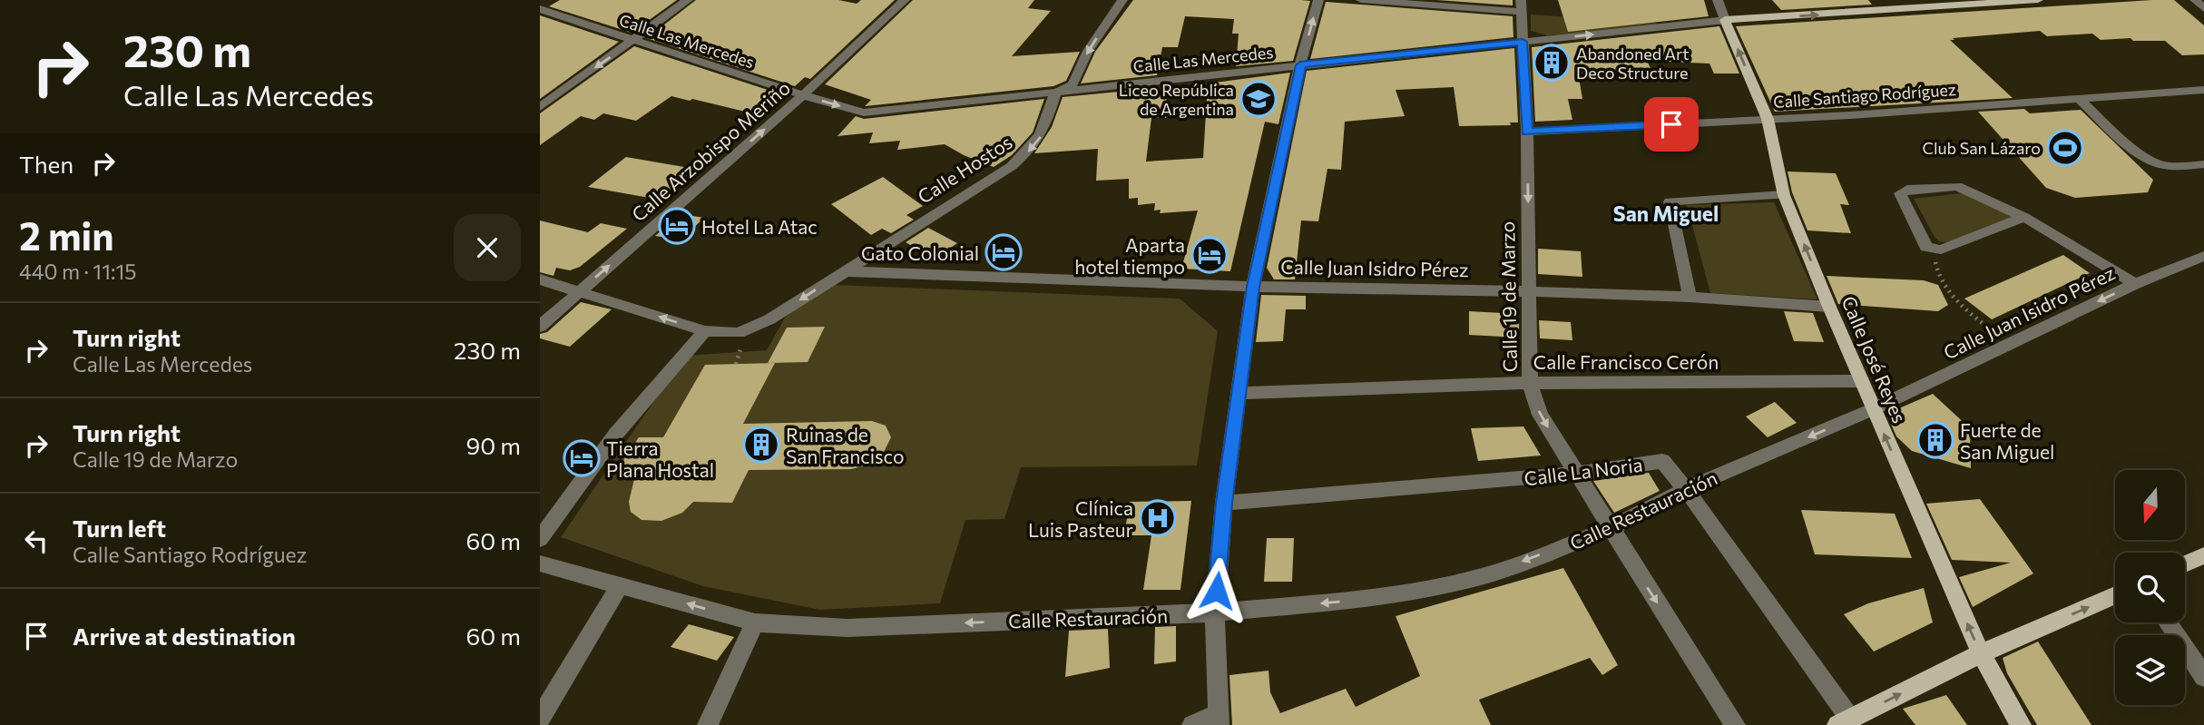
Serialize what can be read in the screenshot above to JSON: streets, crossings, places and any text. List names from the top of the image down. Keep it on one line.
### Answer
{"streets":{"main road":["Calle Las Mercedes","Calle José Reyes"],"street":["Calle Santiago Rodríguez","Calle Arzobispo Meriño","Calle Hostos","Calle Juan Isidro Pérez","Calle 19 de Marzo","Calle Francisco Cerón","Calle La Noria","Calle Restauración"]},"crossings":[["Calle Las Mercedes","Calle Arzobispo Meriño"],["Calle Las Mercedes","Calle Hostos"],["Calle Las Mercedes","Calle 19 de Marzo"],["Calle Las Mercedes","Calle José Reyes"],["Calle Santiago Rodríguez","Calle 19 de Marzo"],["Calle Santiago Rodríguez","Calle José Reyes"],["Calle Arzobispo Meriño","Calle Hostos"],["Calle Hostos","Calle Juan Isidro Pérez"],["Calle Juan Isidro Pérez","Calle 19 de Marzo"],["Calle Juan Isidro Pérez","Calle José Reyes"],["Calle Juan Isidro Pérez","Calle Restauración"],["Calle 19 de Marzo","Calle Francisco Cerón"],["Calle 19 de Marzo","Calle La Noria"],["Calle 19 de Marzo","Calle Restauración"],["Calle José Reyes","Calle Francisco Cerón"],["Calle José Reyes","Calle Restauración"],["Calle La Noria","Calle Restauración"]],"one_way":["Calle Las Mercedes","Calle Arzobispo Meriño","Calle Hostos","Calle 19 de Marzo","Calle José Reyes","Calle Restauración"],"districts":["San Miguel"],"places":{"building":["Abandoned Art Deco Structure","Fuerte de San Miguel","Ruinas de San Francisco"],"school or university":["Liceo República de Argentina"],"sports":["Club San Lázaro"],"hotel":["Hotel La Atac","Gato Colonial","Aparta hotel tiempo","Tierra Plana Hostal"],"hospital":["Clínica Luis Pasteur"]},"north":"bottom","page":{"turn":["230 m","Calle Las Mercedes"],"then":"Then","heading":["2 min","440 m · 11:15"],"list":[{"name":"Turn right","note":"Calle Las Mercedes","value":"230 m"},{"name":"Turn right","note":"Calle 19 de Marzo","value":"90 m"},{"name":"Turn left","note":"Calle Santiago Rodríguez","value":"60 m"},{"name":"Arrive at destination","value":"60 m"}]}}
